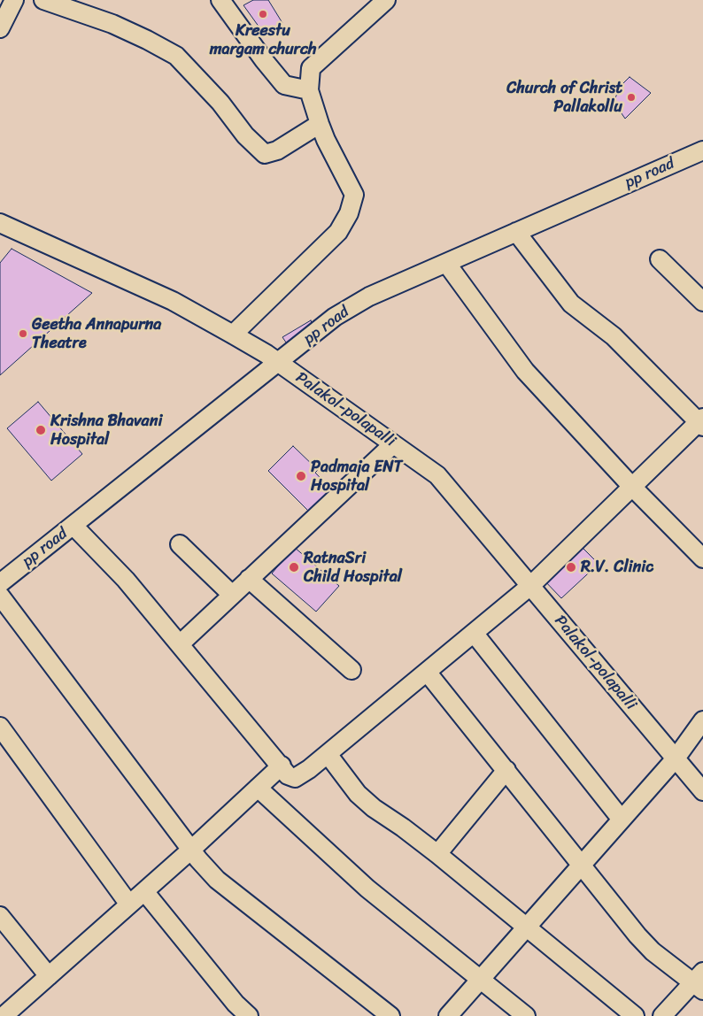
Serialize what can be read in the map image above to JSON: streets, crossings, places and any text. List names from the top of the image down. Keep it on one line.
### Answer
{"streets":{"street":["pp road","Palakol-polapalli"]},"crossings":[["pp road","Palakol-polapalli"]],"places":["Kreestu margam church","Church of Christ Pallakollu","Geetha Annapurna Theatre","Krishna Bhavani Hospital","Padmaja ENT Hospital","RatnaSri Child Hospital","R.V. Clinic"]}
